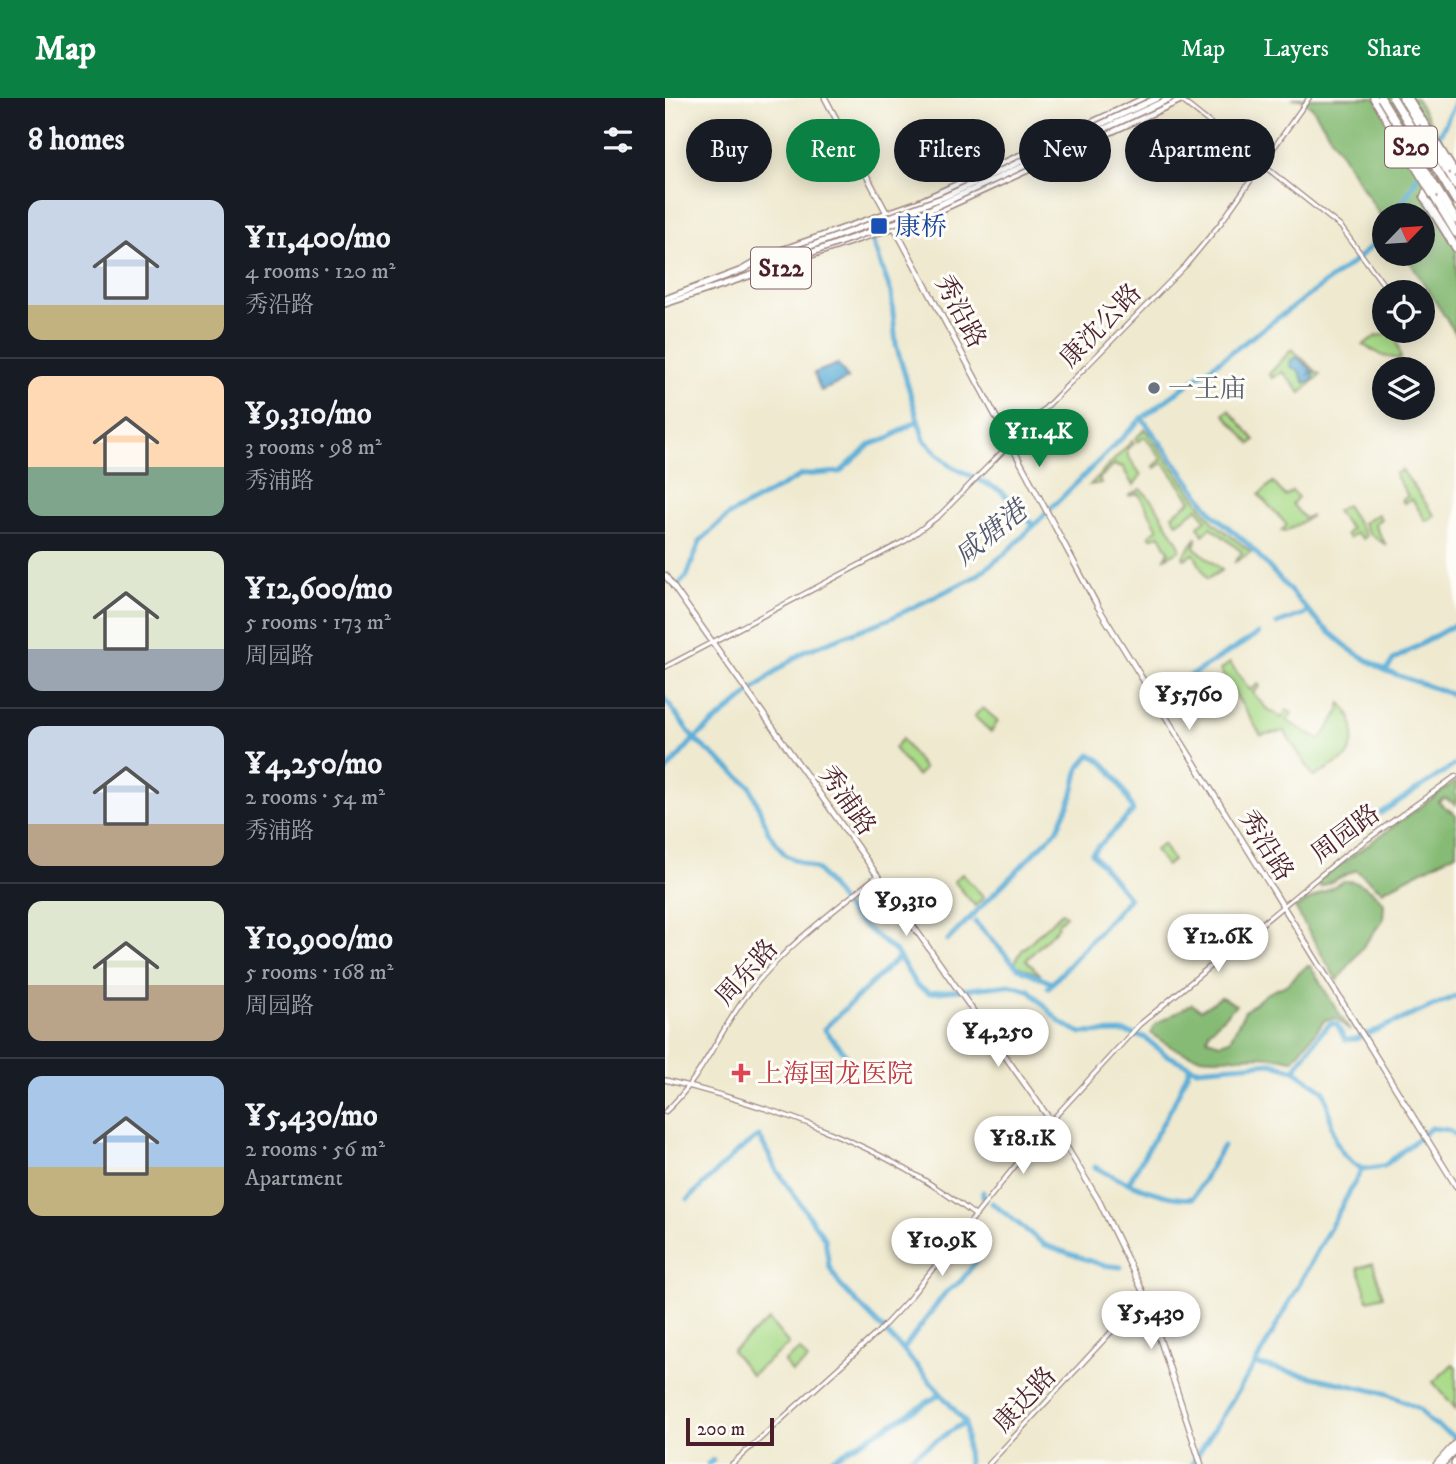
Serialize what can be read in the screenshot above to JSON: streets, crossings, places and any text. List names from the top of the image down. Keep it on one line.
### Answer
{"streets":{"highway":["S20"],"main road":["S122","秀沿路","秀浦路"],"street":["康沈公路","周园路","周东路","康达路"]},"crossings":[["S122","秀沿路"],["秀沿路","康沈公路"],["秀沿路","周园路"],["康沈公路","秀浦路"],["秀浦路","周园路"],["秀浦路","周东路"],["秀浦路","康达路"]],"water":["咸塘港"],"places":{"transit":["康桥"],"other":["一王庙"],"health":["上海国龙医院"]},"scale_bar":"200 m","north":"top right","page":{"header":"Map","nav":["Map","Layers","Share"],"heading":"8 homes","chip":["Buy","Rent","Filters","New","Apartment"],"list":[{"name":"¥11,400/mo","note":"4 rooms · 120 m² · 秀沿路"},{"name":"¥9,310/mo","note":"3 rooms · 98 m² · 秀浦路"},{"name":"¥12,600/mo","note":"5 rooms · 173 m² · 周园路"},{"name":"¥4,250/mo","note":"2 rooms · 54 m² · 秀浦路"},{"name":"¥10,900/mo","note":"5 rooms · 168 m² · 周园路"},{"name":"¥5,430/mo","note":"2 rooms · 56 m² · Apartment"}],"price":["¥11.4K","¥5,760","¥9,310","¥12.6K","¥4,250","¥18.1K","¥10.9K","¥5,430"],"scale":"200 m"}}
